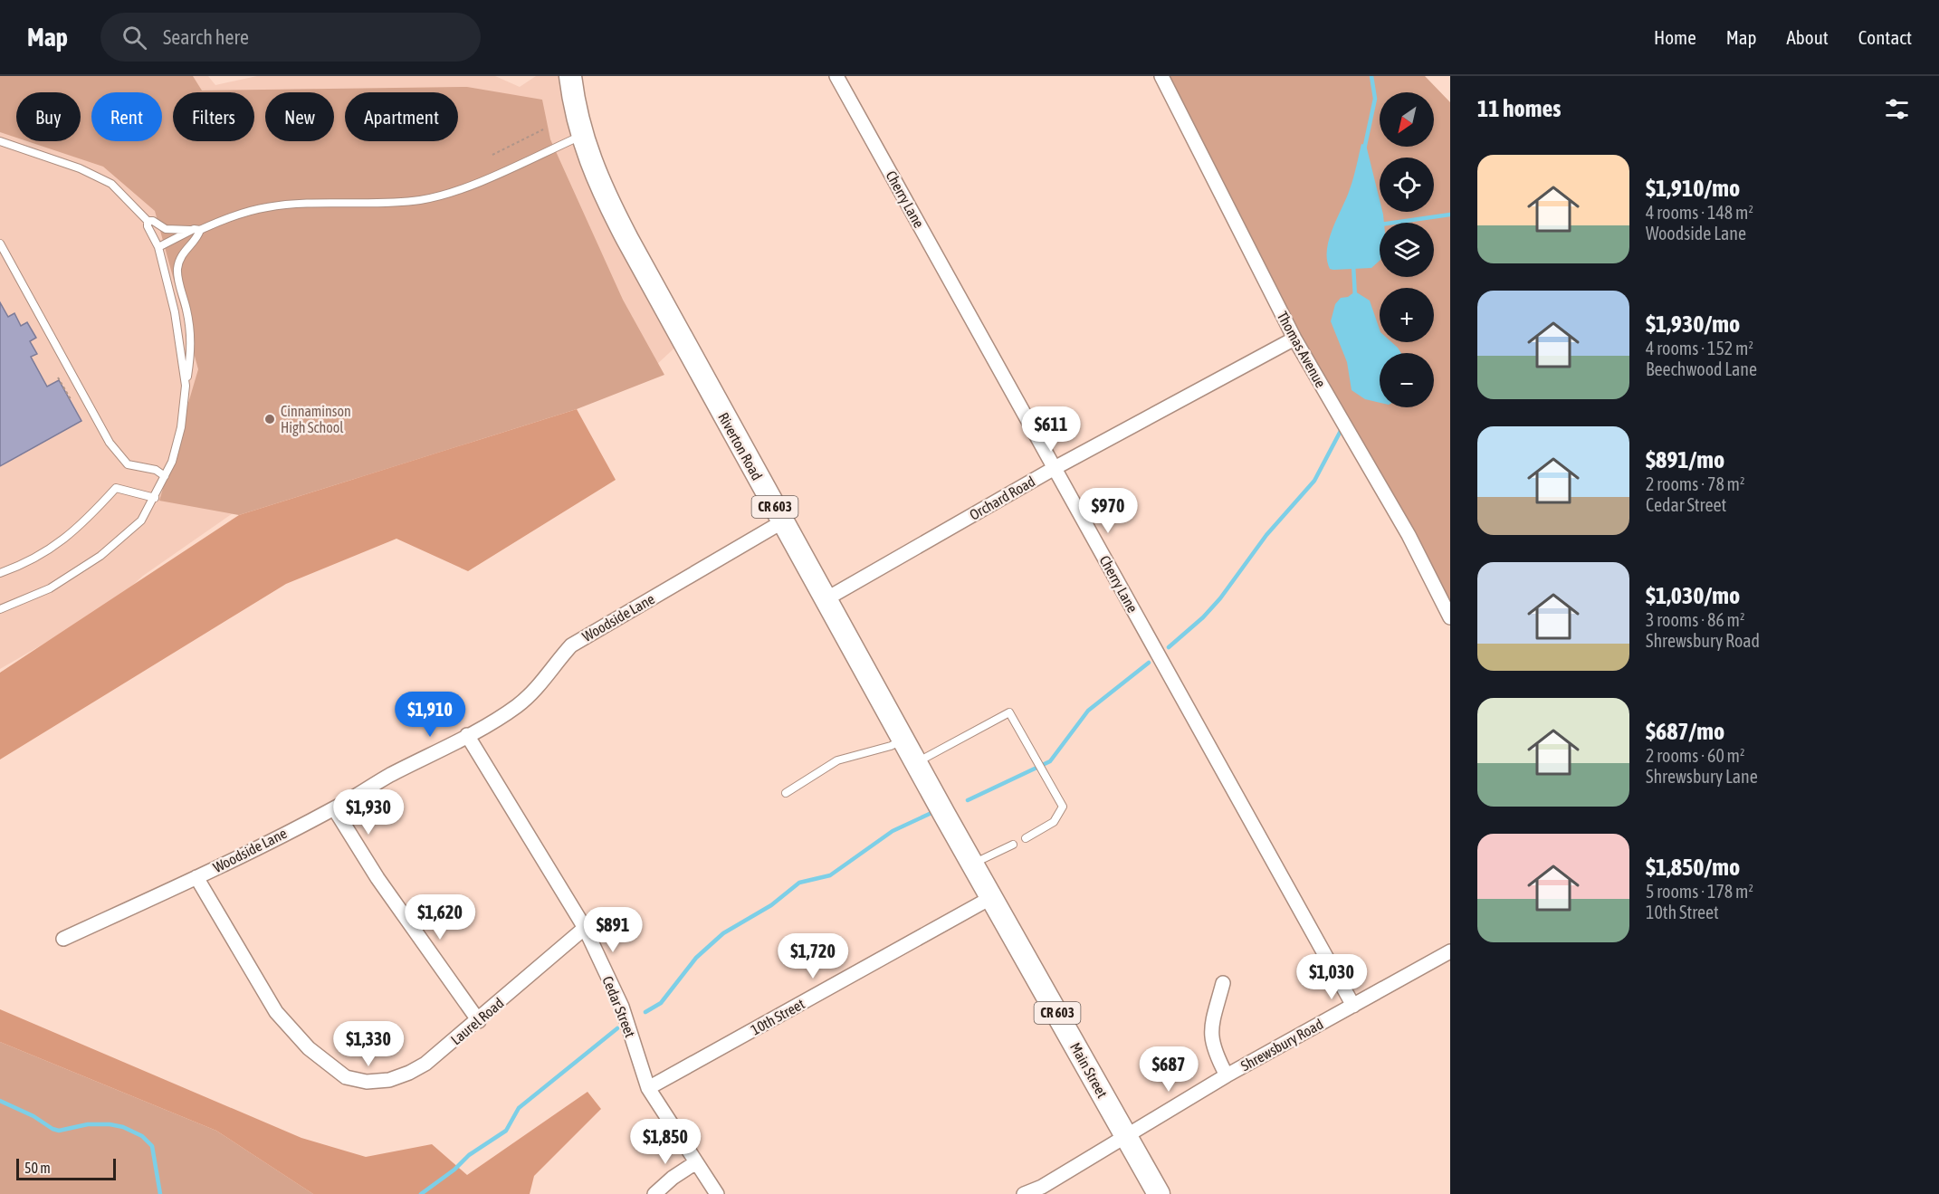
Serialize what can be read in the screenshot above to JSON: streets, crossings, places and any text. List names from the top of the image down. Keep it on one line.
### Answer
{"streets":{"main road":["Riverton Road","CR 603","Main Street"],"street":["Cherry Lane","Thomas Avenue","Orchard Road","Woodside Lane","Cedar Street","10th Street","Laurel Road","Shrewsbury Road"]},"crossings":[["Cherry Lane","Orchard Road"],["Cherry Lane","Shrewsbury Road"],["Thomas Avenue","Orchard Road"],["Riverton Road","Orchard Road"],["Riverton Road","Woodside Lane"],["Riverton Road","Main Street"],["Woodside Lane","Cedar Street"],["Woodside Lane","Laurel Road"],["Cedar Street","10th Street"],["Cedar Street","Laurel Road"],["10th Street","Main Street"],["Shrewsbury Road","Main Street"]],"places":["Cinnaminson High School"],"scale_bar":"50 m","north":"bottom left","page":{"header":"Map","search":"Search here","nav":["Home","Map","About","Contact"],"heading":"11 homes","map_buttons":["+","−"],"chip":["Buy","Rent","Filters","New","Apartment"],"list":[{"name":"$1,910/mo","note":"4 rooms · 148 m² · Woodside Lane"},{"name":"$1,930/mo","note":"4 rooms · 152 m² · Beechwood Lane"},{"name":"$891/mo","note":"2 rooms · 78 m² · Cedar Street"},{"name":"$1,030/mo","note":"3 rooms · 86 m² · Shrewsbury Road"},{"name":"$687/mo","note":"2 rooms · 60 m² · Shrewsbury Lane"},{"name":"$1,850/mo","note":"5 rooms · 178 m² · 10th Street"}],"price":["$611","$970","$1,910","$1,930","$1,620","$891","$1,720","$1,030","$1,330","$687","$1,850"],"scale":"50 m"}}
